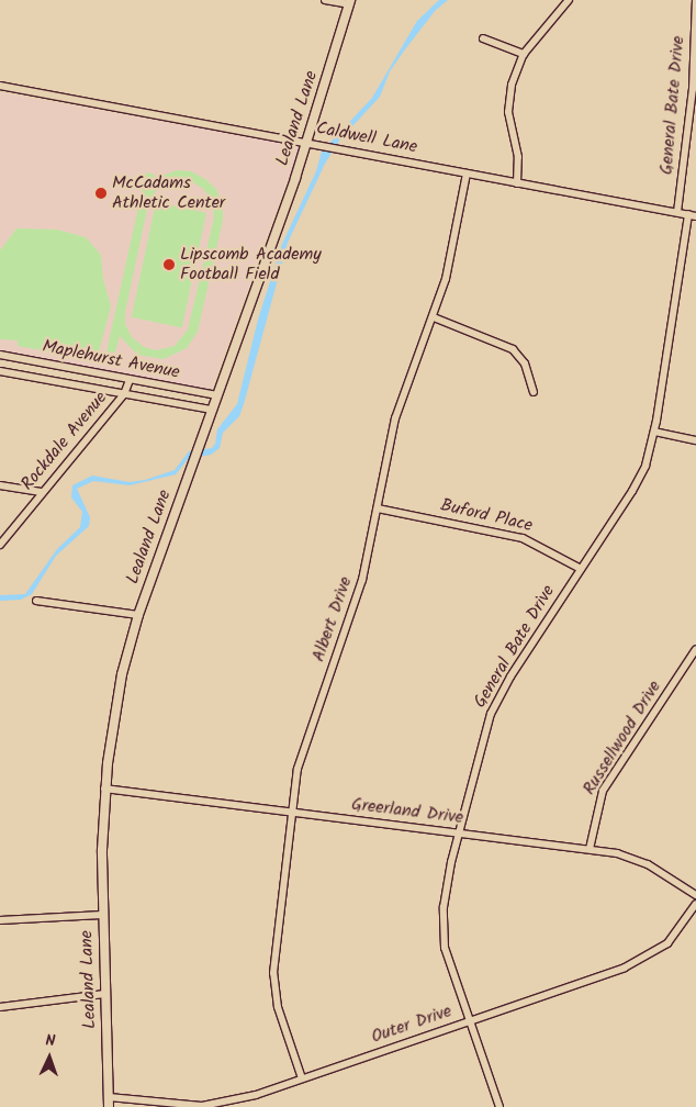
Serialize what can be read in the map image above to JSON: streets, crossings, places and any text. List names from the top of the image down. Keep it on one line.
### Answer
{"streets":{"street":["General Bate Drive","Lealand Lane","Caldwell Lane","Maplehurst Avenue","Rockdale Avenue","Buford Place","Albert Drive","Russellwood Drive","Greerland Drive","Outer Drive"]},"crossings":[["General Bate Drive","Caldwell Lane"],["General Bate Drive","Buford Place"],["General Bate Drive","Greerland Drive"],["General Bate Drive","Outer Drive"],["Lealand Lane","Caldwell Lane"],["Lealand Lane","Maplehurst Avenue"],["Lealand Lane","Greerland Drive"],["Lealand Lane","Outer Drive"],["Caldwell Lane","Albert Drive"],["Maplehurst Avenue","Rockdale Avenue"],["Buford Place","Albert Drive"],["Albert Drive","Greerland Drive"],["Albert Drive","Outer Drive"],["Russellwood Drive","Greerland Drive"]],"places":["McCadams Athletic Center","Lipscomb Academy Football Field"],"north":"top"}
